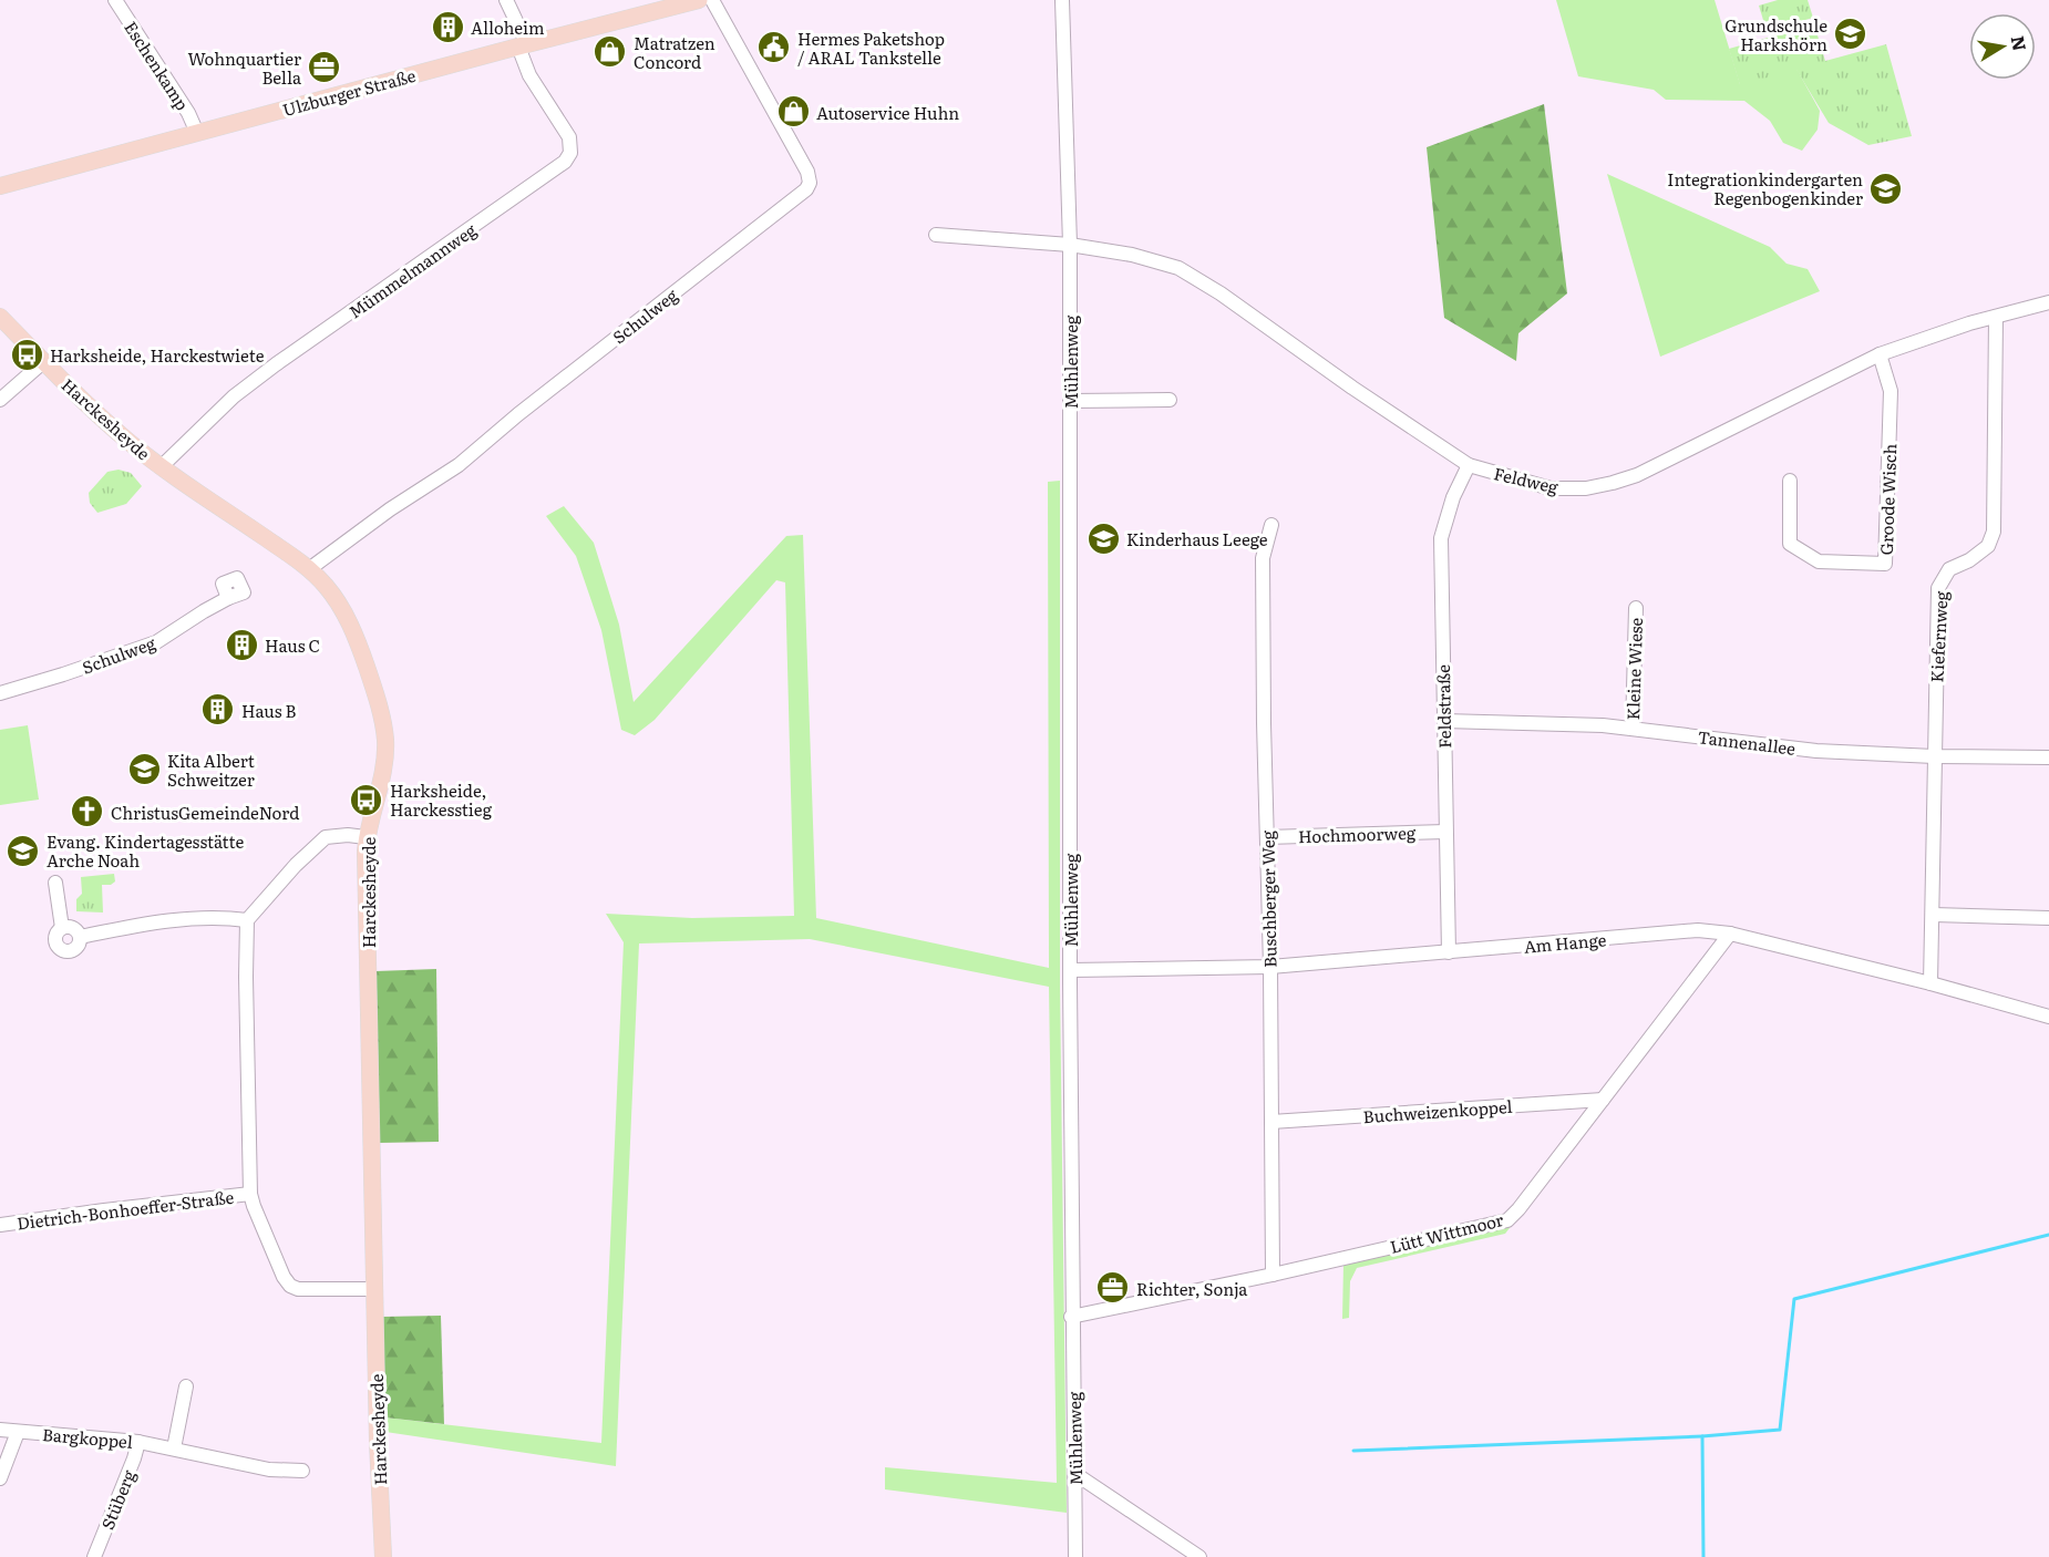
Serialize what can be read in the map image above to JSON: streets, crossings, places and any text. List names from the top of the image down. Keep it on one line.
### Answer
{"streets":{"main road":["Ulzburger Straße","Harckesheyde"],"street":["Eschenkamp","Mümmelmannweg","Schulweg","Mühlenweg","Feldweg","Groode Wisch","Kiefernweg","Kleine Wiese","Feldstraße","Tannenallee","Hochmoorweg","Buschberger Weg","Am Hange","Buchweizenkoppel","Dietrich-Bonhoeffer-Straße","Lütt Wittmoor","Bargkoppel","Stüberg"]},"crossings":[["Eschenkamp","Ulzburger Straße"],["Ulzburger Straße","Mümmelmannweg"],["Mümmelmannweg","Harckesheyde"],["Schulweg","Harckesheyde"],["Mühlenweg","Feldweg"],["Mühlenweg","Am Hange"],["Mühlenweg","Lütt Wittmoor"],["Feldweg","Groode Wisch"],["Feldweg","Kiefernweg"],["Feldweg","Feldstraße"],["Kiefernweg","Tannenallee"],["Kiefernweg","Am Hange"],["Kleine Wiese","Tannenallee"],["Feldstraße","Tannenallee"],["Feldstraße","Hochmoorweg"],["Feldstraße","Am Hange"],["Hochmoorweg","Buschberger Weg"],["Buschberger Weg","Am Hange"],["Buschberger Weg","Buchweizenkoppel"],["Buschberger Weg","Lütt Wittmoor"],["Am Hange","Lütt Wittmoor"],["Buchweizenkoppel","Lütt Wittmoor"],["Bargkoppel","Stüberg"]],"places":{"building":["Alloheim","Haus C","Haus B"],"school or university":["Grundschule Harkshörn","Integrationkindergarten Regenbogenkinder","Kinderhaus Leege","Kita Albert Schweitzer","Evang. Kindertagesstätte Arche Noah"],"public building":["Hermes Paketshop / ARAL Tankstelle"],"shop":["Matratzen Concord","Autoservice Huhn"],"office":["Wohnquartier Bella","Richter, Sonja"],"bus stop":["Harksheide, Harckestwiete","Harksheide, Harckesstieg"],"church":["ChristusGemeindeNord"]},"north":"right"}
